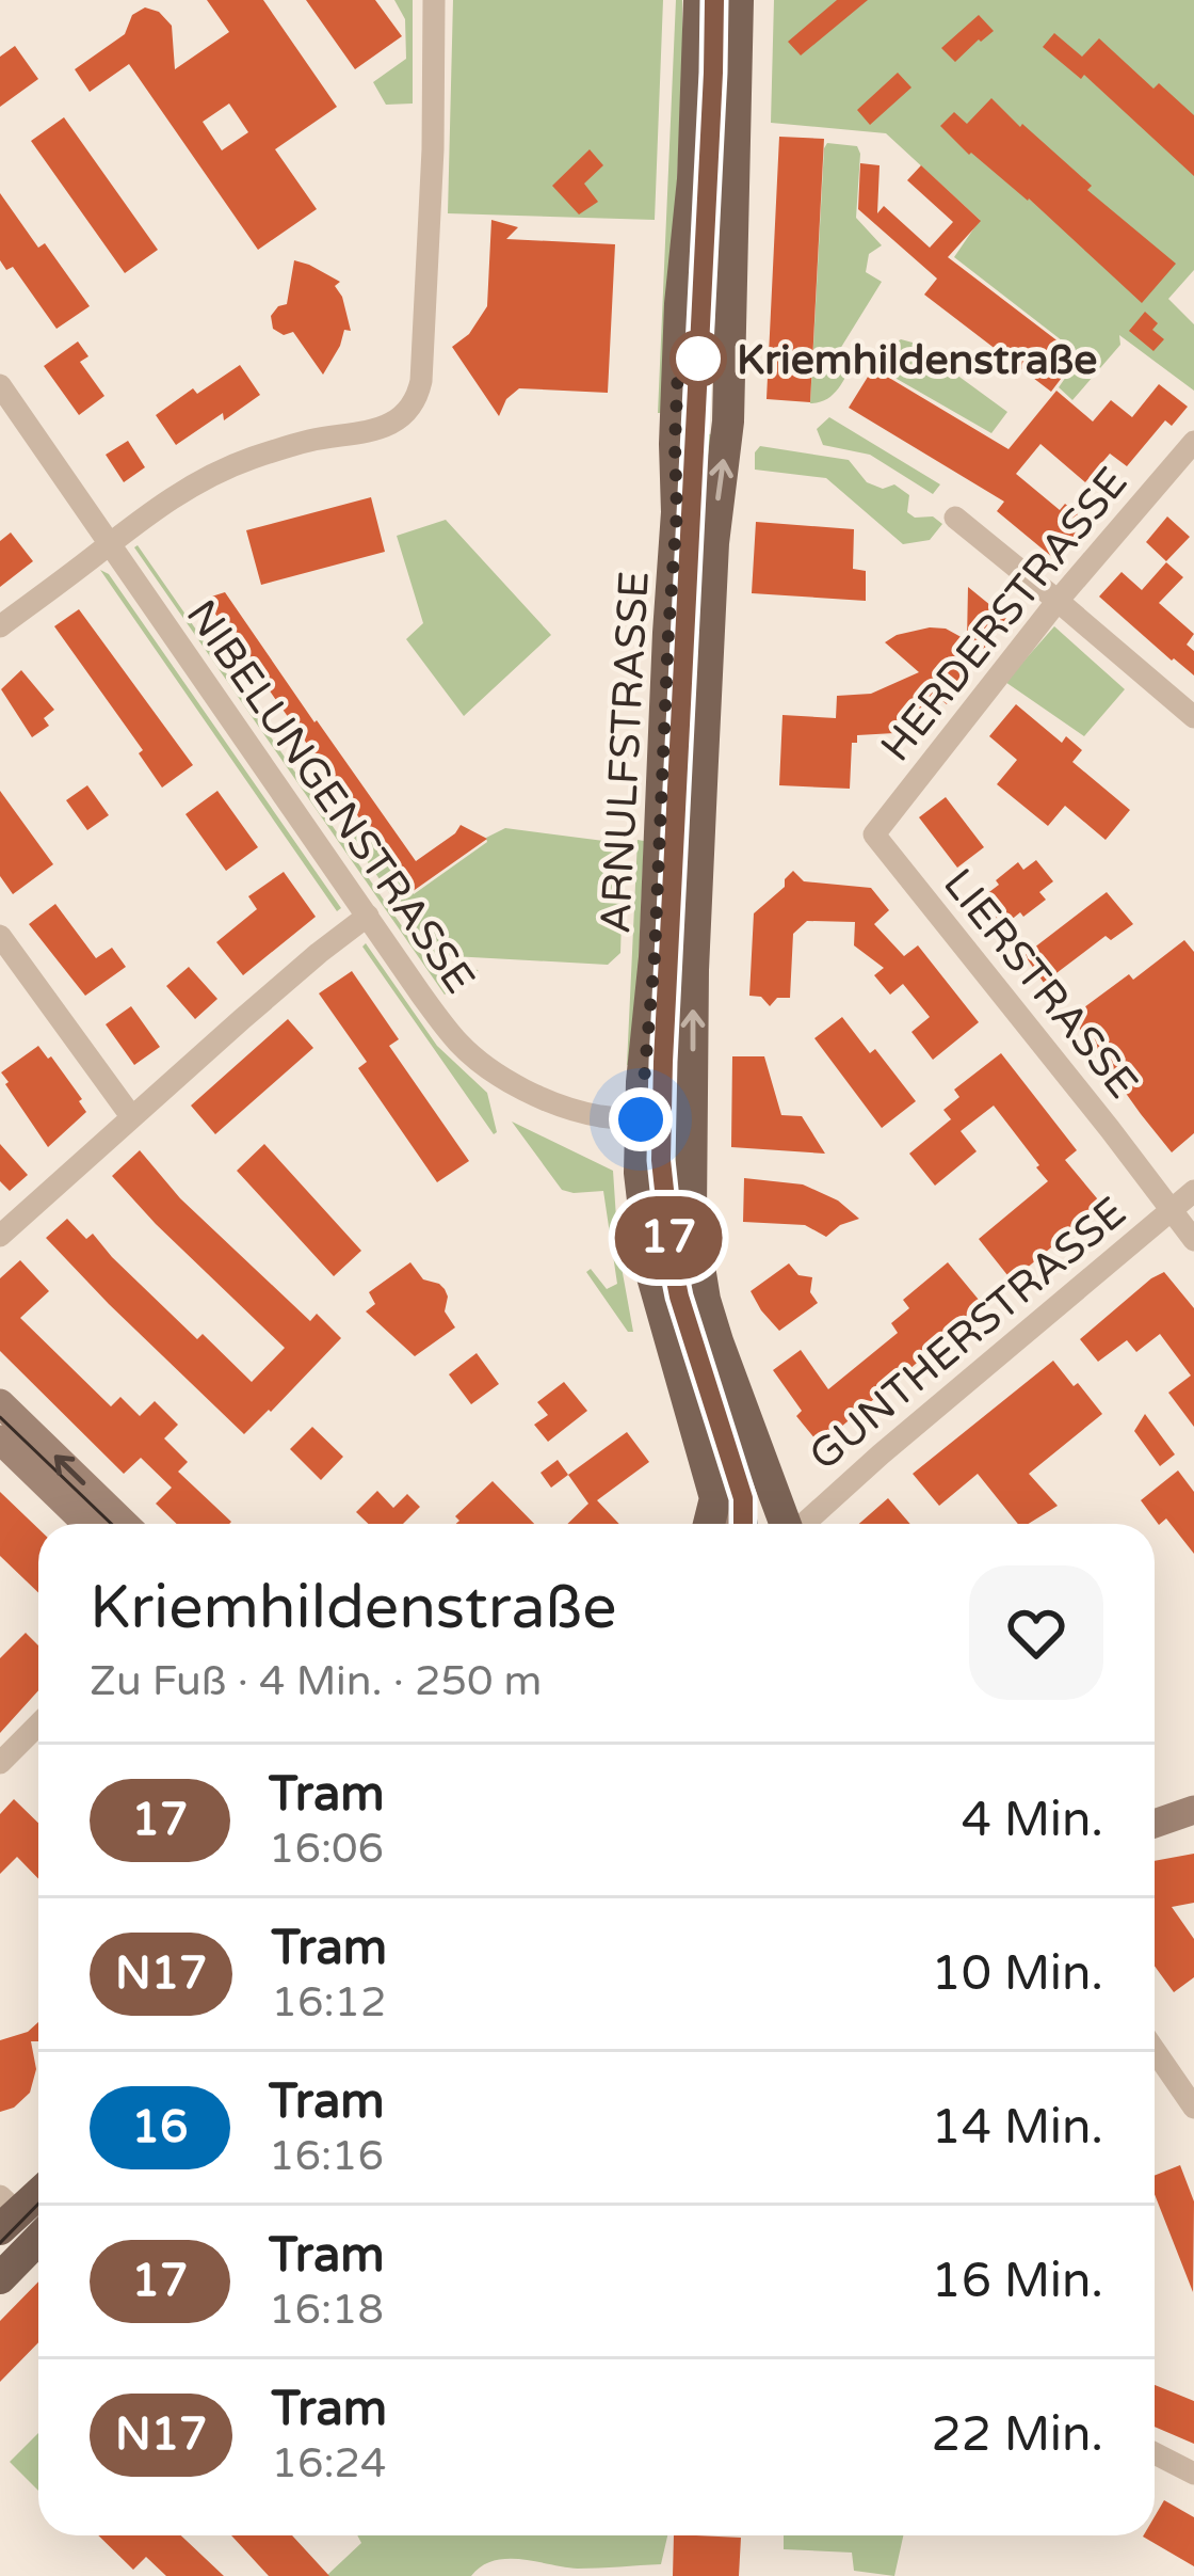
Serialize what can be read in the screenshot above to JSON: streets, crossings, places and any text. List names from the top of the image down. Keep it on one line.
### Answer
{"streets":{"main road":["ARNULFSTRASSE"],"street":["HERDERSTRASSE","NIBELUNGENSTRASSE","LIERSTRASSE","GUNTHERSTRASSE"]},"crossings":[["HERDERSTRASSE","LIERSTRASSE"],["ARNULFSTRASSE","NIBELUNGENSTRASSE"],["LIERSTRASSE","GUNTHERSTRASSE"]],"places":["Kriemhildenstraße"],"lines":["tram line 17"],"page":{"on_map":"17","heading":["Kriemhildenstraße","Zu Fuß · 4 Min. · 250 m"],"list":[{"mark":"17","name":"Tram","note":"16:06","value":"4 Min."},{"mark":"N17","name":"Tram","note":"16:12","value":"10 Min."},{"mark":"16","name":"Tram","note":"16:16","value":"14 Min."},{"mark":"17","name":"Tram","note":"16:18","value":"16 Min."},{"mark":"N17","name":"Tram","note":"16:24","value":"22 Min."}]}}
